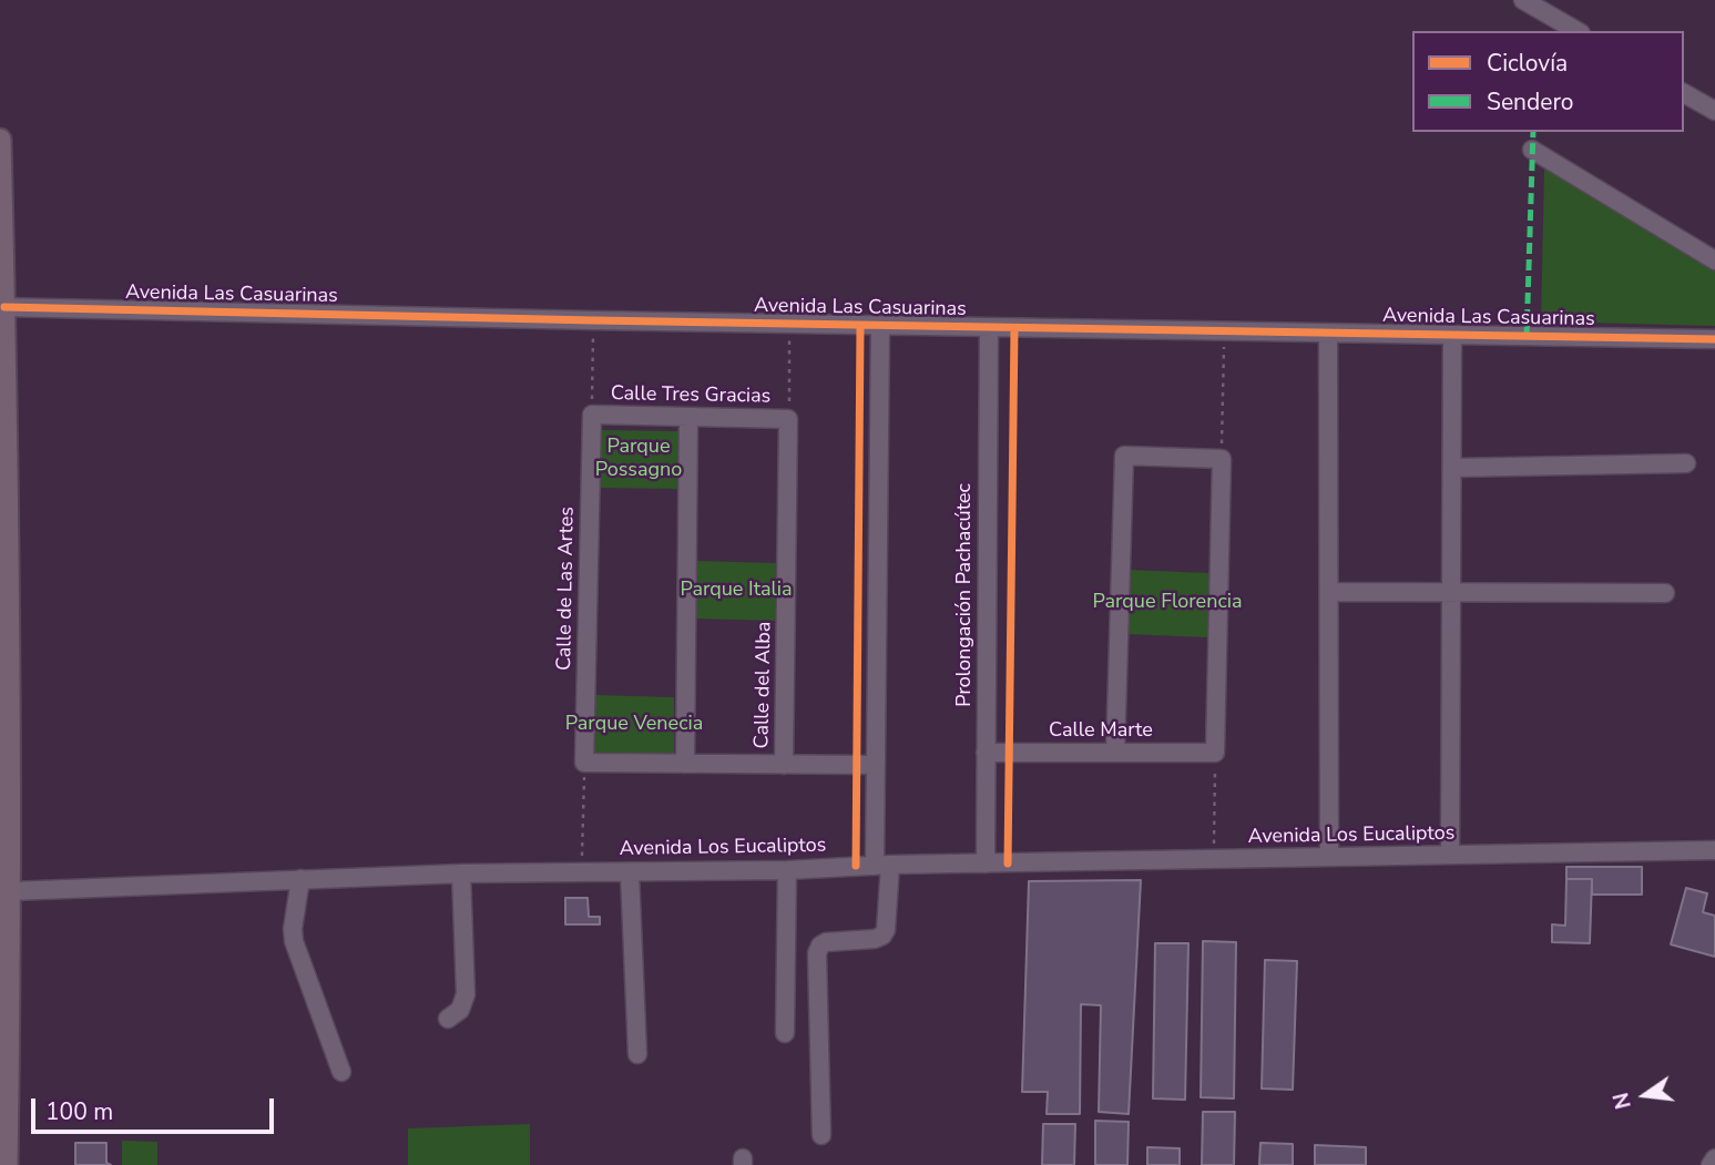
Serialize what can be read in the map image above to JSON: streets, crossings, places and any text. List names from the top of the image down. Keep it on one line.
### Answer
{"streets":{"street":["Avenida Las Casuarinas","Calle Tres Gracias","Calle de Las Artes","Prolongación Pachacútec","Calle del Alba","Calle Marte","Avenida Los Eucaliptos"]},"crossings":[["Avenida Las Casuarinas","Prolongación Pachacútec"],["Calle Tres Gracias","Calle de Las Artes"],["Calle Tres Gracias","Calle del Alba"],["Prolongación Pachacútec","Calle Marte"],["Prolongación Pachacútec","Avenida Los Eucaliptos"]],"parks":["Parque Possagno","Parque Italia","Parque Florencia","Parque Venecia"],"legend":["Ciclovía","Sendero"],"scale_bar":"100 m","north":"left"}
